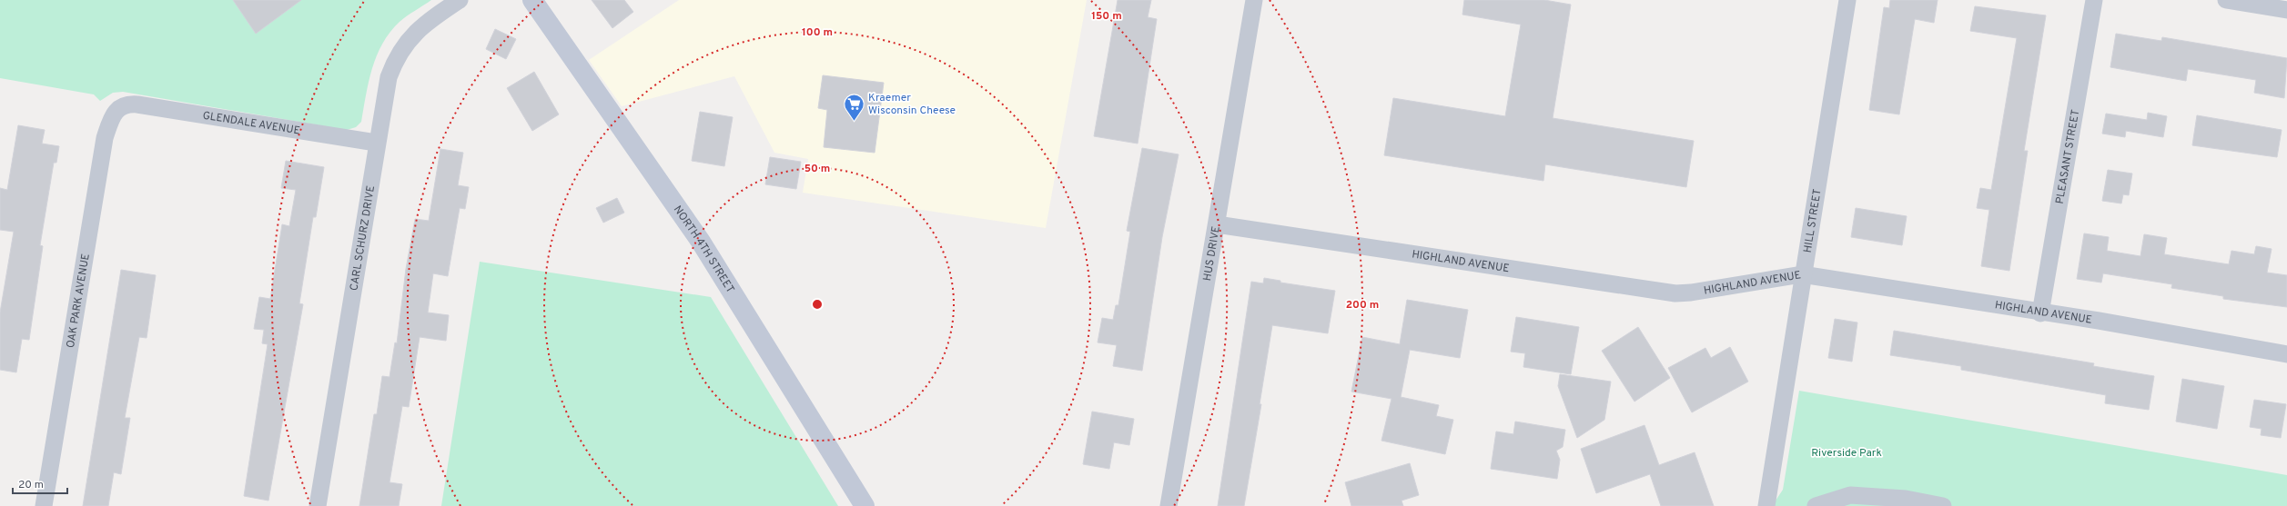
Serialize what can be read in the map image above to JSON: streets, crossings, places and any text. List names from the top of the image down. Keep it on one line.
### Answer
{"streets":{"street":["GLENDALE AVENUE","PLEASANT STREET","HILL STREET","CARL SCHURZ DRIVE","NORTH 4TH STREET","HUS DRIVE","HIGHLAND AVENUE","OAK PARK AVENUE"]},"crossings":[["GLENDALE AVENUE","CARL SCHURZ DRIVE"],["GLENDALE AVENUE","OAK PARK AVENUE"],["PLEASANT STREET","HIGHLAND AVENUE"],["HILL STREET","HIGHLAND AVENUE"],["HUS DRIVE","HIGHLAND AVENUE"]],"parks":["Riverside Park"],"places":{"supermarket":["Kraemer Wisconsin Cheese"]},"scale_bar":"20 m","rings":["150 m","100 m","50 m","200 m"]}
